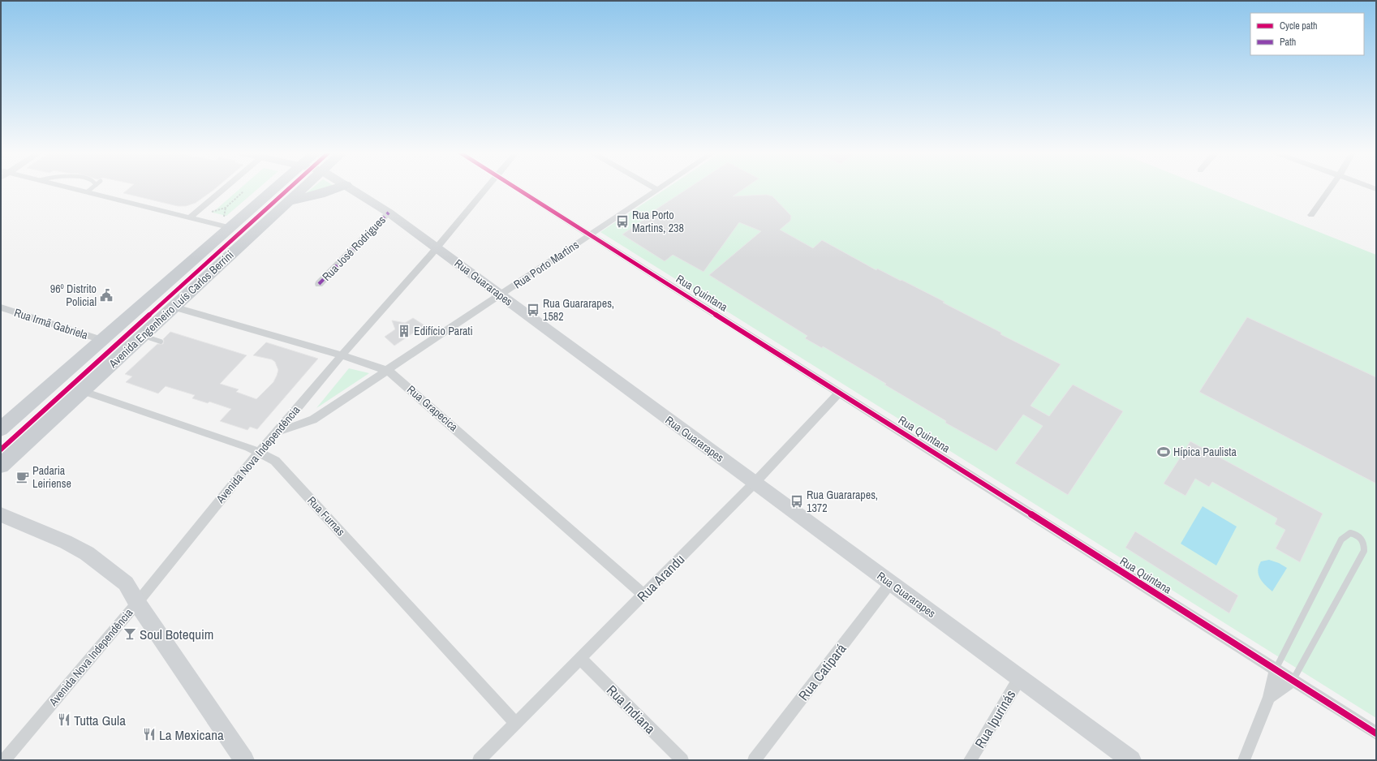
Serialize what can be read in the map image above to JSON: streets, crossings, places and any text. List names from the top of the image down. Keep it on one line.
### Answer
{"streets":{"main road":["Avenida Engenheiro Luís Carlos Berrini"],"street":["Rua José Rodrigues","Rua Porto Martins","Rua Guararapes","Rua Quintana","Rua Irmã Gabriela","Rua Grapecica","Avenida Nova Independência","Rua Furnas","Rua Arandu","Rua Catipará","Rua Indiana","Rua Ipurinás"]},"crossings":[["Rua José Rodrigues","Rua Guararapes"],["Rua Porto Martins","Rua Guararapes"],["Rua Porto Martins","Rua Quintana"],["Rua Porto Martins","Rua Grapecica"],["Rua Porto Martins","Avenida Nova Independência"],["Rua Guararapes","Avenida Nova Independência"],["Rua Guararapes","Rua Arandu"],["Rua Guararapes","Rua Catipará"],["Rua Guararapes","Rua Ipurinás"],["Rua Quintana","Rua Arandu"],["Avenida Engenheiro Luís Carlos Berrini","Rua Irmã Gabriela"],["Avenida Engenheiro Luís Carlos Berrini","Rua Grapecica"],["Avenida Engenheiro Luís Carlos Berrini","Rua Furnas"],["Rua Grapecica","Avenida Nova Independência"],["Rua Grapecica","Rua Arandu"],["Avenida Nova Independência","Rua Furnas"],["Rua Furnas","Rua Arandu"],["Rua Arandu","Rua Indiana"]],"places":{"bus stop":["Rua Porto Martins, 238","Rua Guararapes, 1582","Rua Guararapes, 1372"],"public building":["96º Distrito Policial"],"building":["Edifício Parati"],"sports":["Hípica Paulista"],"cafe":["Padaria Leiriense"],"bar":["Soul Botequim"],"restaurant":["Tutta Gula","La Mexicana"]},"legend":["Cycle path","Path"]}
